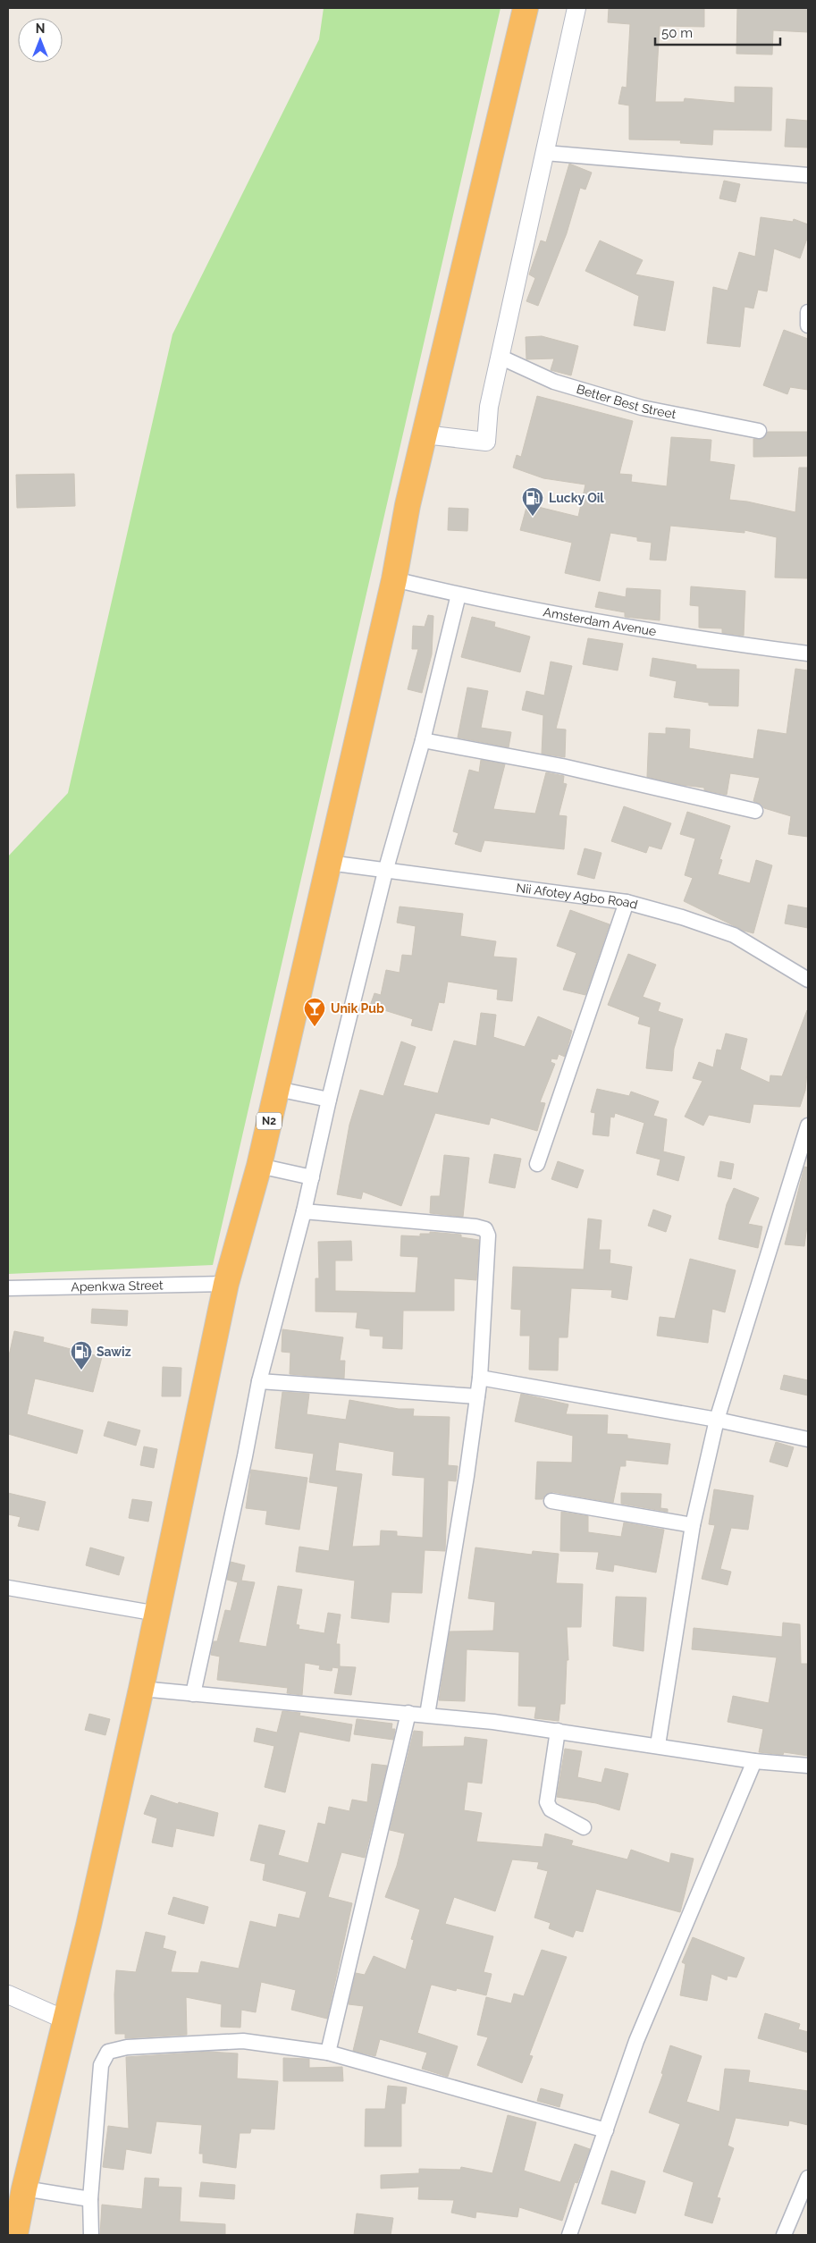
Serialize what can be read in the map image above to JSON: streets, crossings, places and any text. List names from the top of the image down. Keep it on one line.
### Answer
{"streets":{"highway":["N2"],"street":["Better Best Street","Amsterdam Avenue","Nii Afotey Agbo Road","Apenkwa Street"]},"crossings":[["Amsterdam Avenue","N2"],["Nii Afotey Agbo Road","N2"],["N2","Apenkwa Street"]],"places":{"fuel station":["Lucky Oil","Sawiz"],"bar":["Unik Pub"]},"scale_bar":"50 m","north":"top"}
